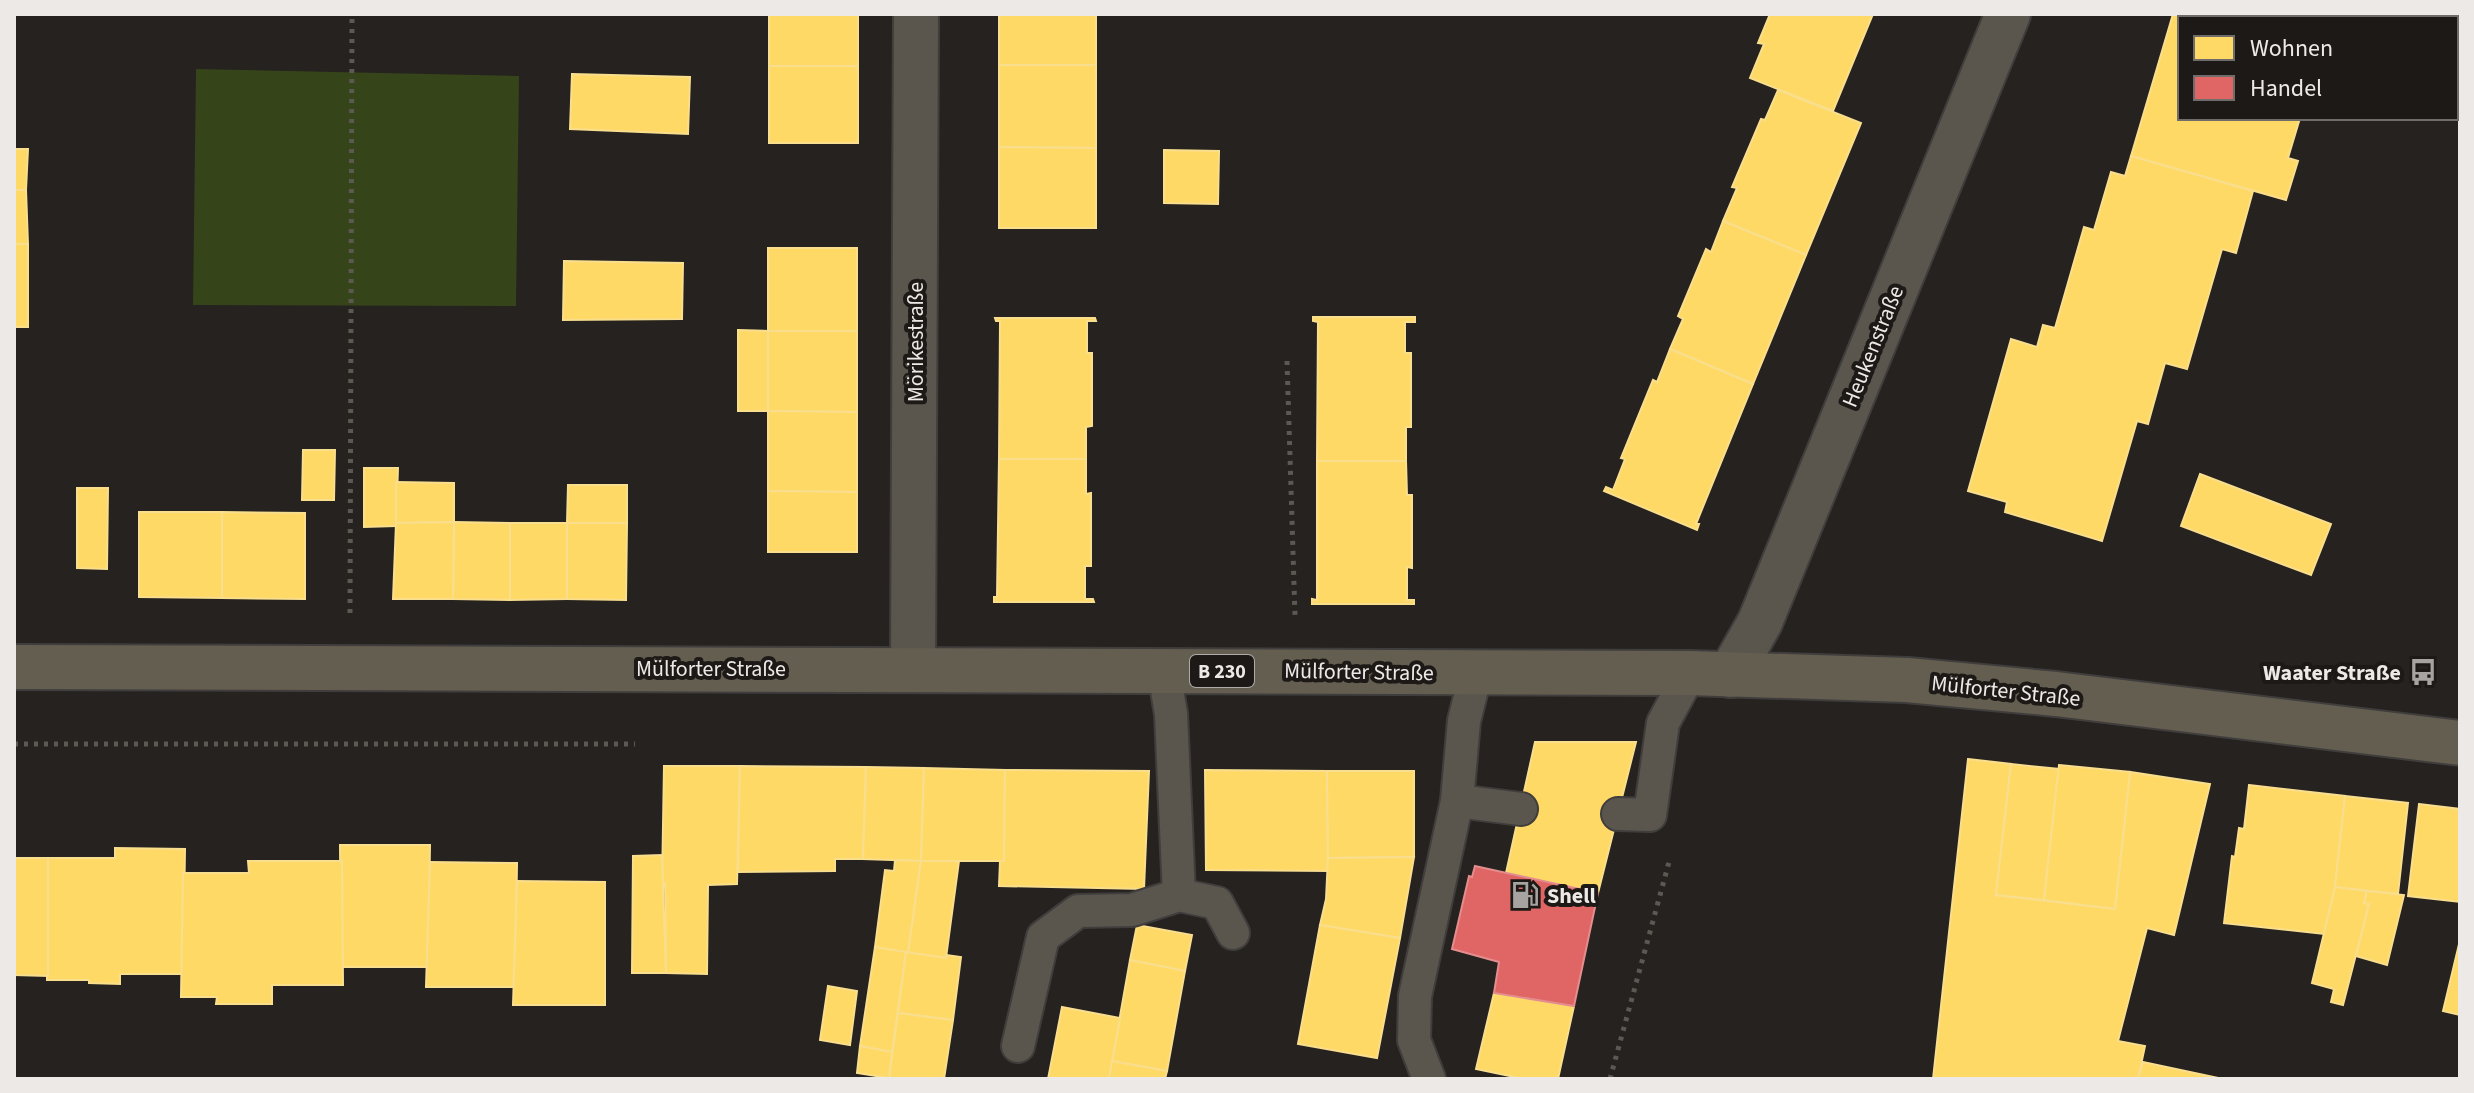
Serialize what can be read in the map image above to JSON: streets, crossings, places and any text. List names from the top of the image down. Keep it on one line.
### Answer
{"streets":{"main road":["Mülforter Straße","B 230"],"street":["Mörikestraße","Heukenstraße"]},"crossings":[["Mörikestraße","Mülforter Straße"],["Heukenstraße","Mülforter Straße"]],"places":{"bus stop":["Waater Straße"],"fuel station":["Shell"]},"legend":["Wohnen","Handel"]}
